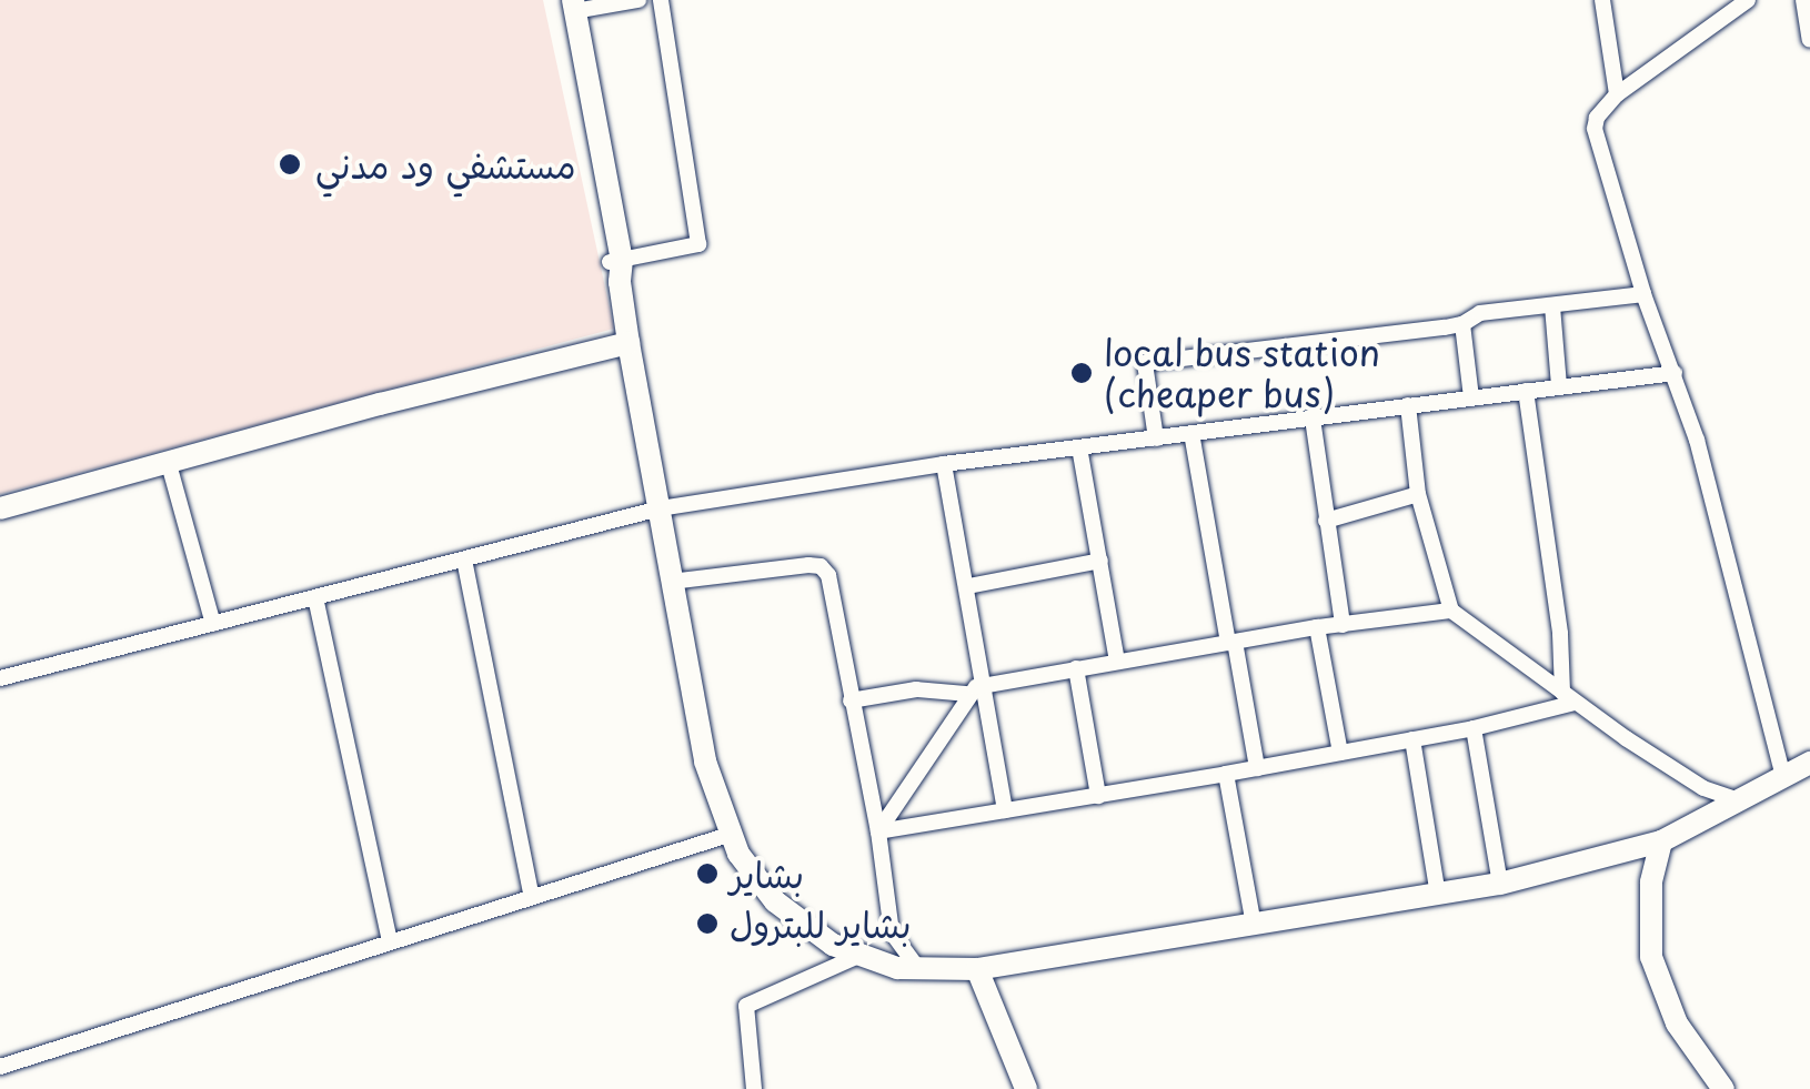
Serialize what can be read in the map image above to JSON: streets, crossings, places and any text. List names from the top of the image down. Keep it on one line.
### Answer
{"places":["مستشفي ود مدني","local bus station (cheaper bus)","بشاير","بشاير للبترول"]}
